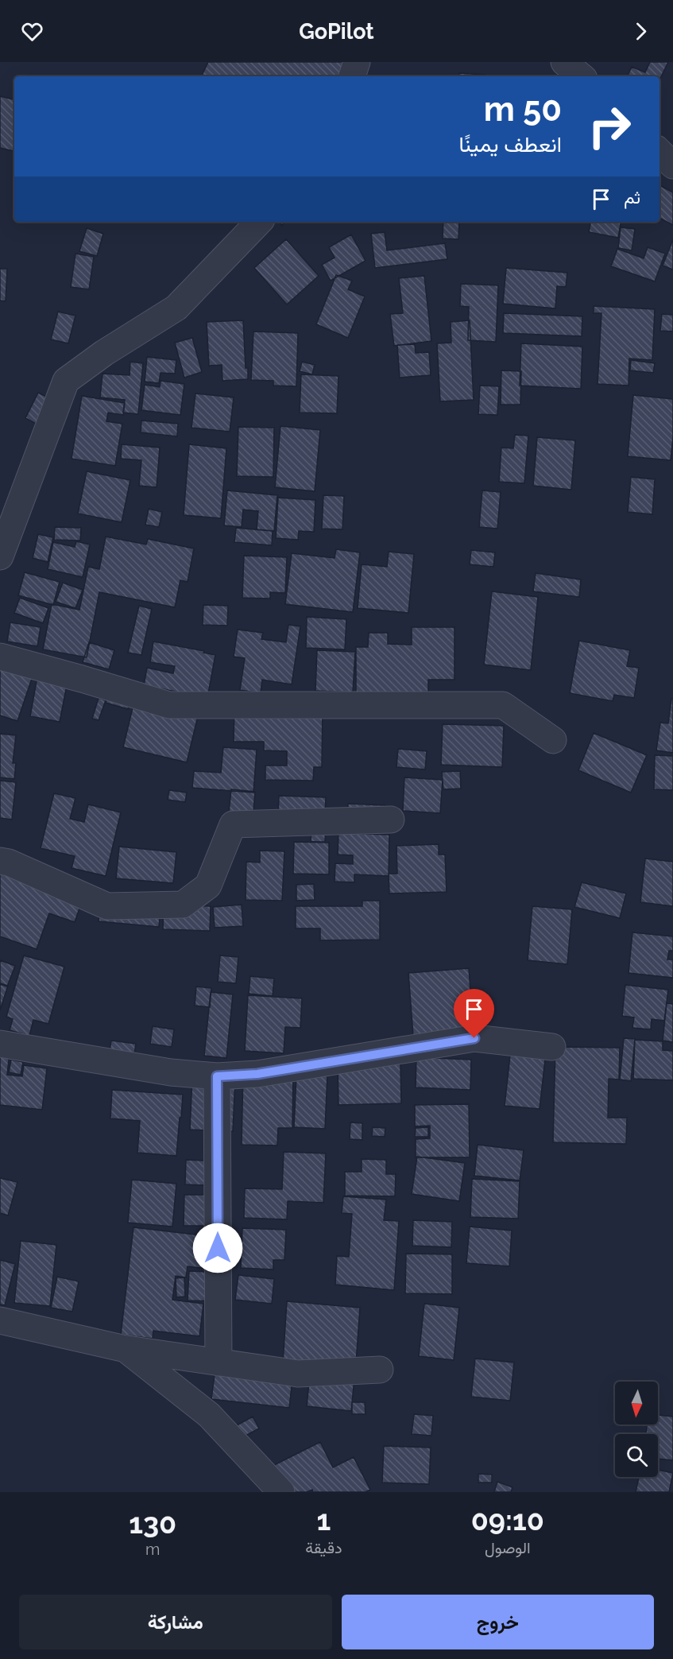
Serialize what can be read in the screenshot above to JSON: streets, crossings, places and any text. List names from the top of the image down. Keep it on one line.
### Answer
{"north":"bottom","page":{"header":"GoPilot","turn":["50 m","انعطف يمينًا"],"then":"ثم","eta":["09:10","الوصول","1","دقيقة","130","m"],"buttons":["خروج","مشاركة"]}}
